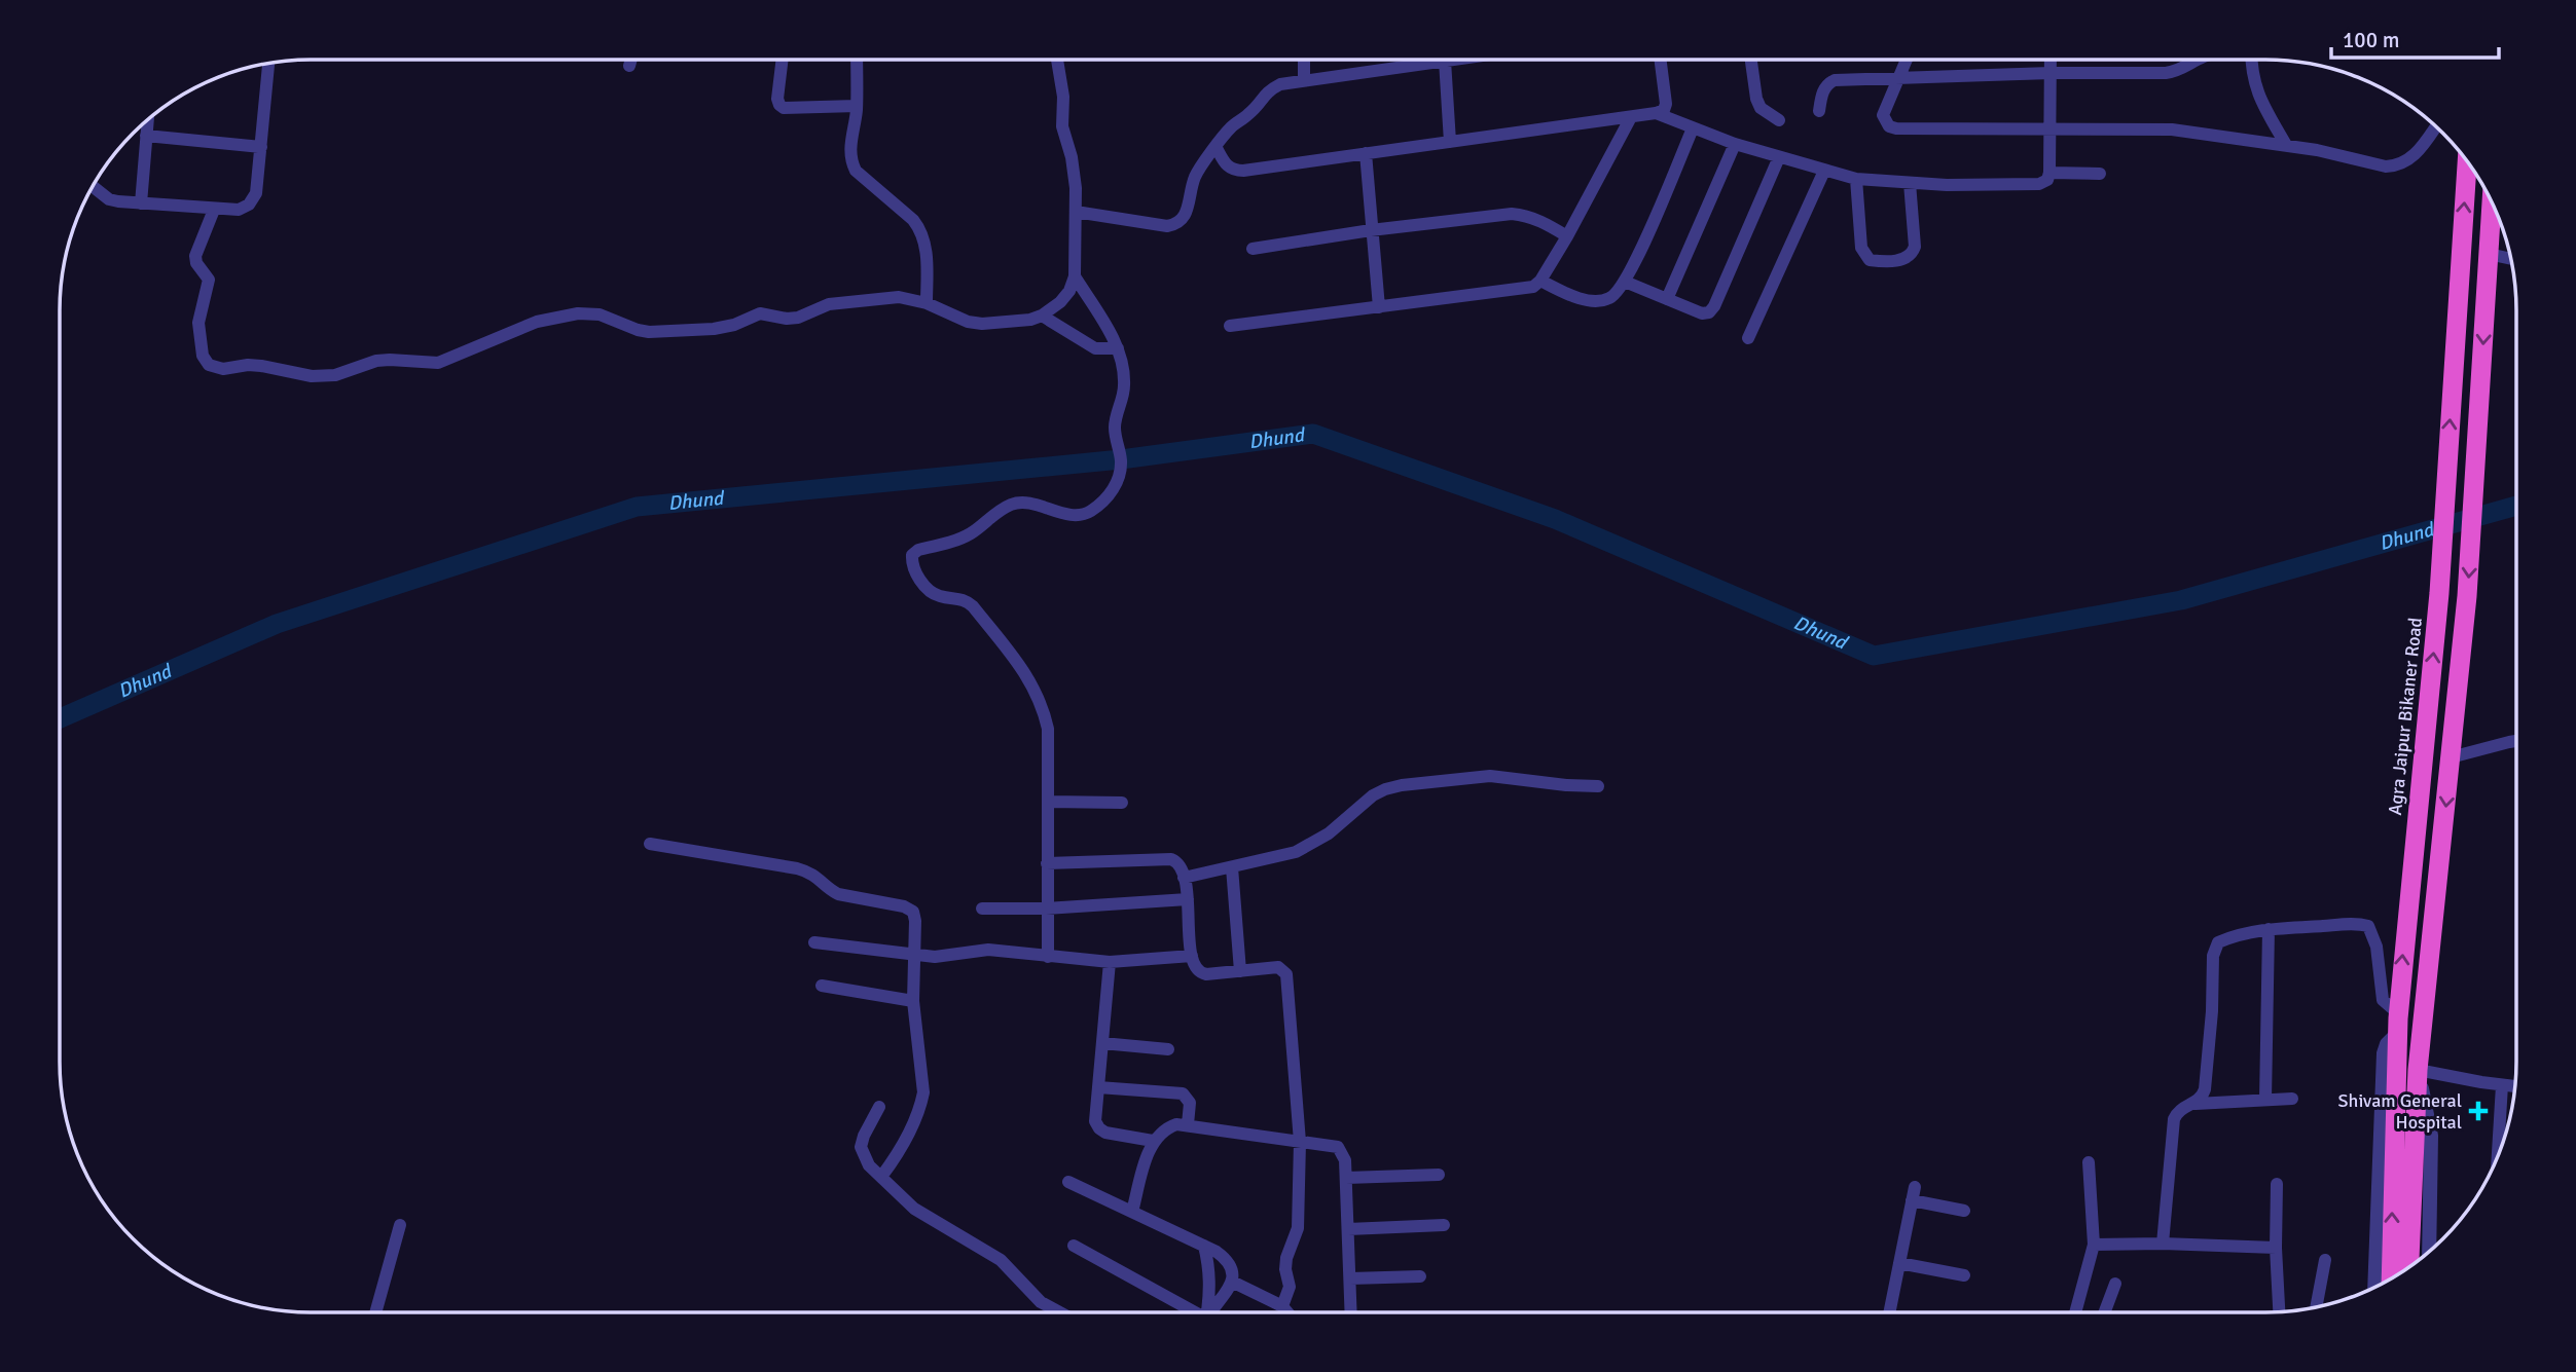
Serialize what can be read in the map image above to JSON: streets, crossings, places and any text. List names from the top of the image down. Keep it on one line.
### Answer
{"streets":{"highway":["Agra Jaipur Bikaner Road"]},"water":["Dhund"],"places":{"health":["Shivam General Hospital"]},"scale_bar":"100 m"}
